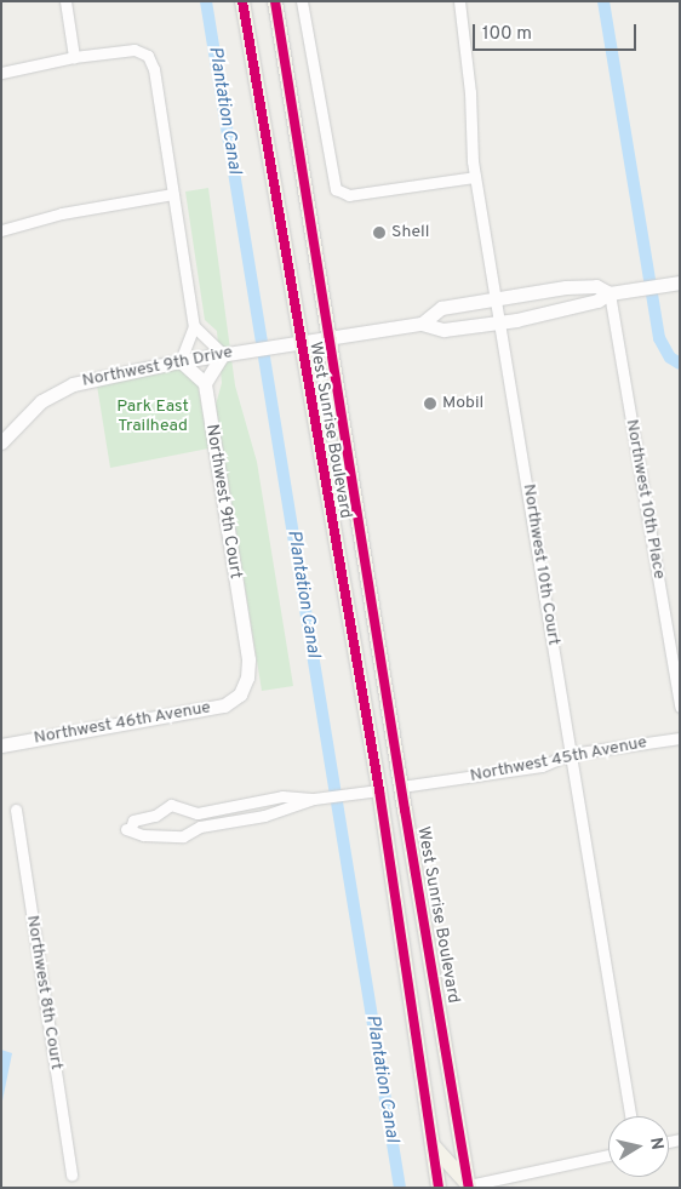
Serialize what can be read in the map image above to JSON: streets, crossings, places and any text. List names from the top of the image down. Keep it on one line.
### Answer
{"streets":{"main road":["West Sunrise Boulevard"],"street":["Northwest 9th Drive","Northwest 10th Place","Northwest 9th Court","Northwest 10th Court","Northwest 46th Avenue","Northwest 45th Avenue","Northwest 8th Court"]},"crossings":[["Northwest 9th Drive","West Sunrise Boulevard"],["West Sunrise Boulevard","Northwest 45th Avenue"],["Northwest 9th Court","Northwest 46th Avenue"],["Northwest 10th Court","Northwest 45th Avenue"]],"water":["Plantation Canal"],"parks":["Park East Trailhead"],"places":["Shell","Mobil"],"scale_bar":"100 m","north":"right"}
